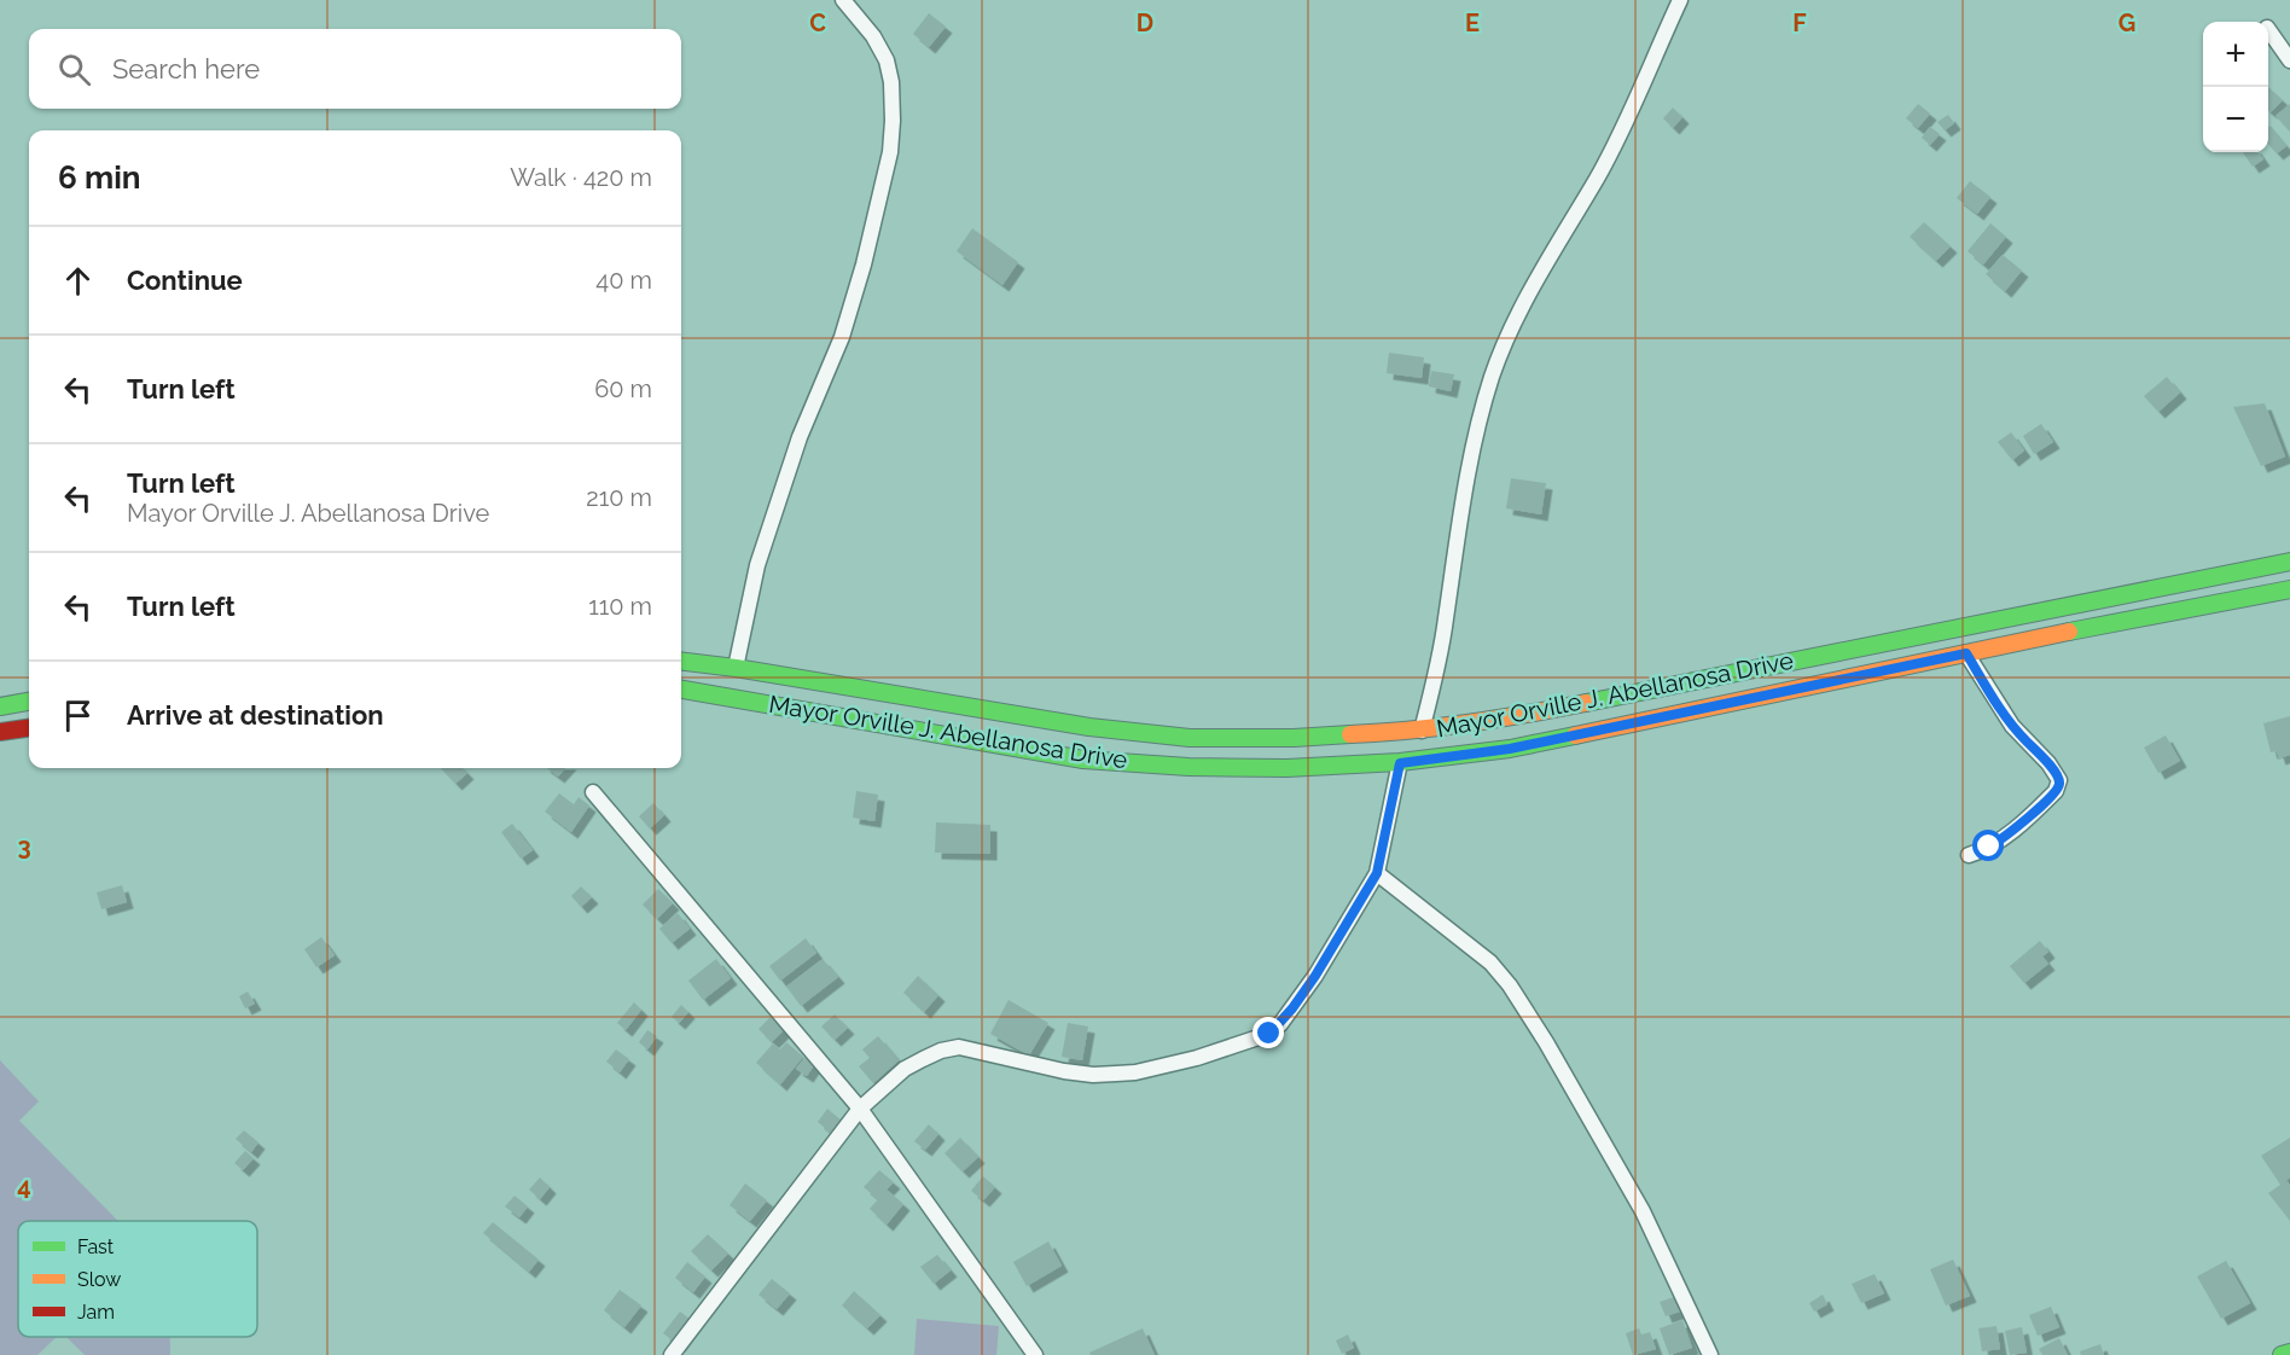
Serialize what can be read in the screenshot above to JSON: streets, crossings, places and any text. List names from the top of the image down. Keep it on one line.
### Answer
{"streets":{"main road":["Mayor Orville J. Abellanosa Drive"]},"legend":["Fast","Slow","Jam"],"page":{"map_buttons":["+","−"],"search":"Search here","heading":["6 min","Walk · 420 m"],"list":[["Continue","40 m"],["Turn left","60 m"],["Turn left","Mayor Orville J. Abellanosa Drive","210 m"],["Turn left","110 m"],"Arrive at destination"]},"grid":{"columns":["C","D","E","F","G"],"rows":["3","4"]}}
